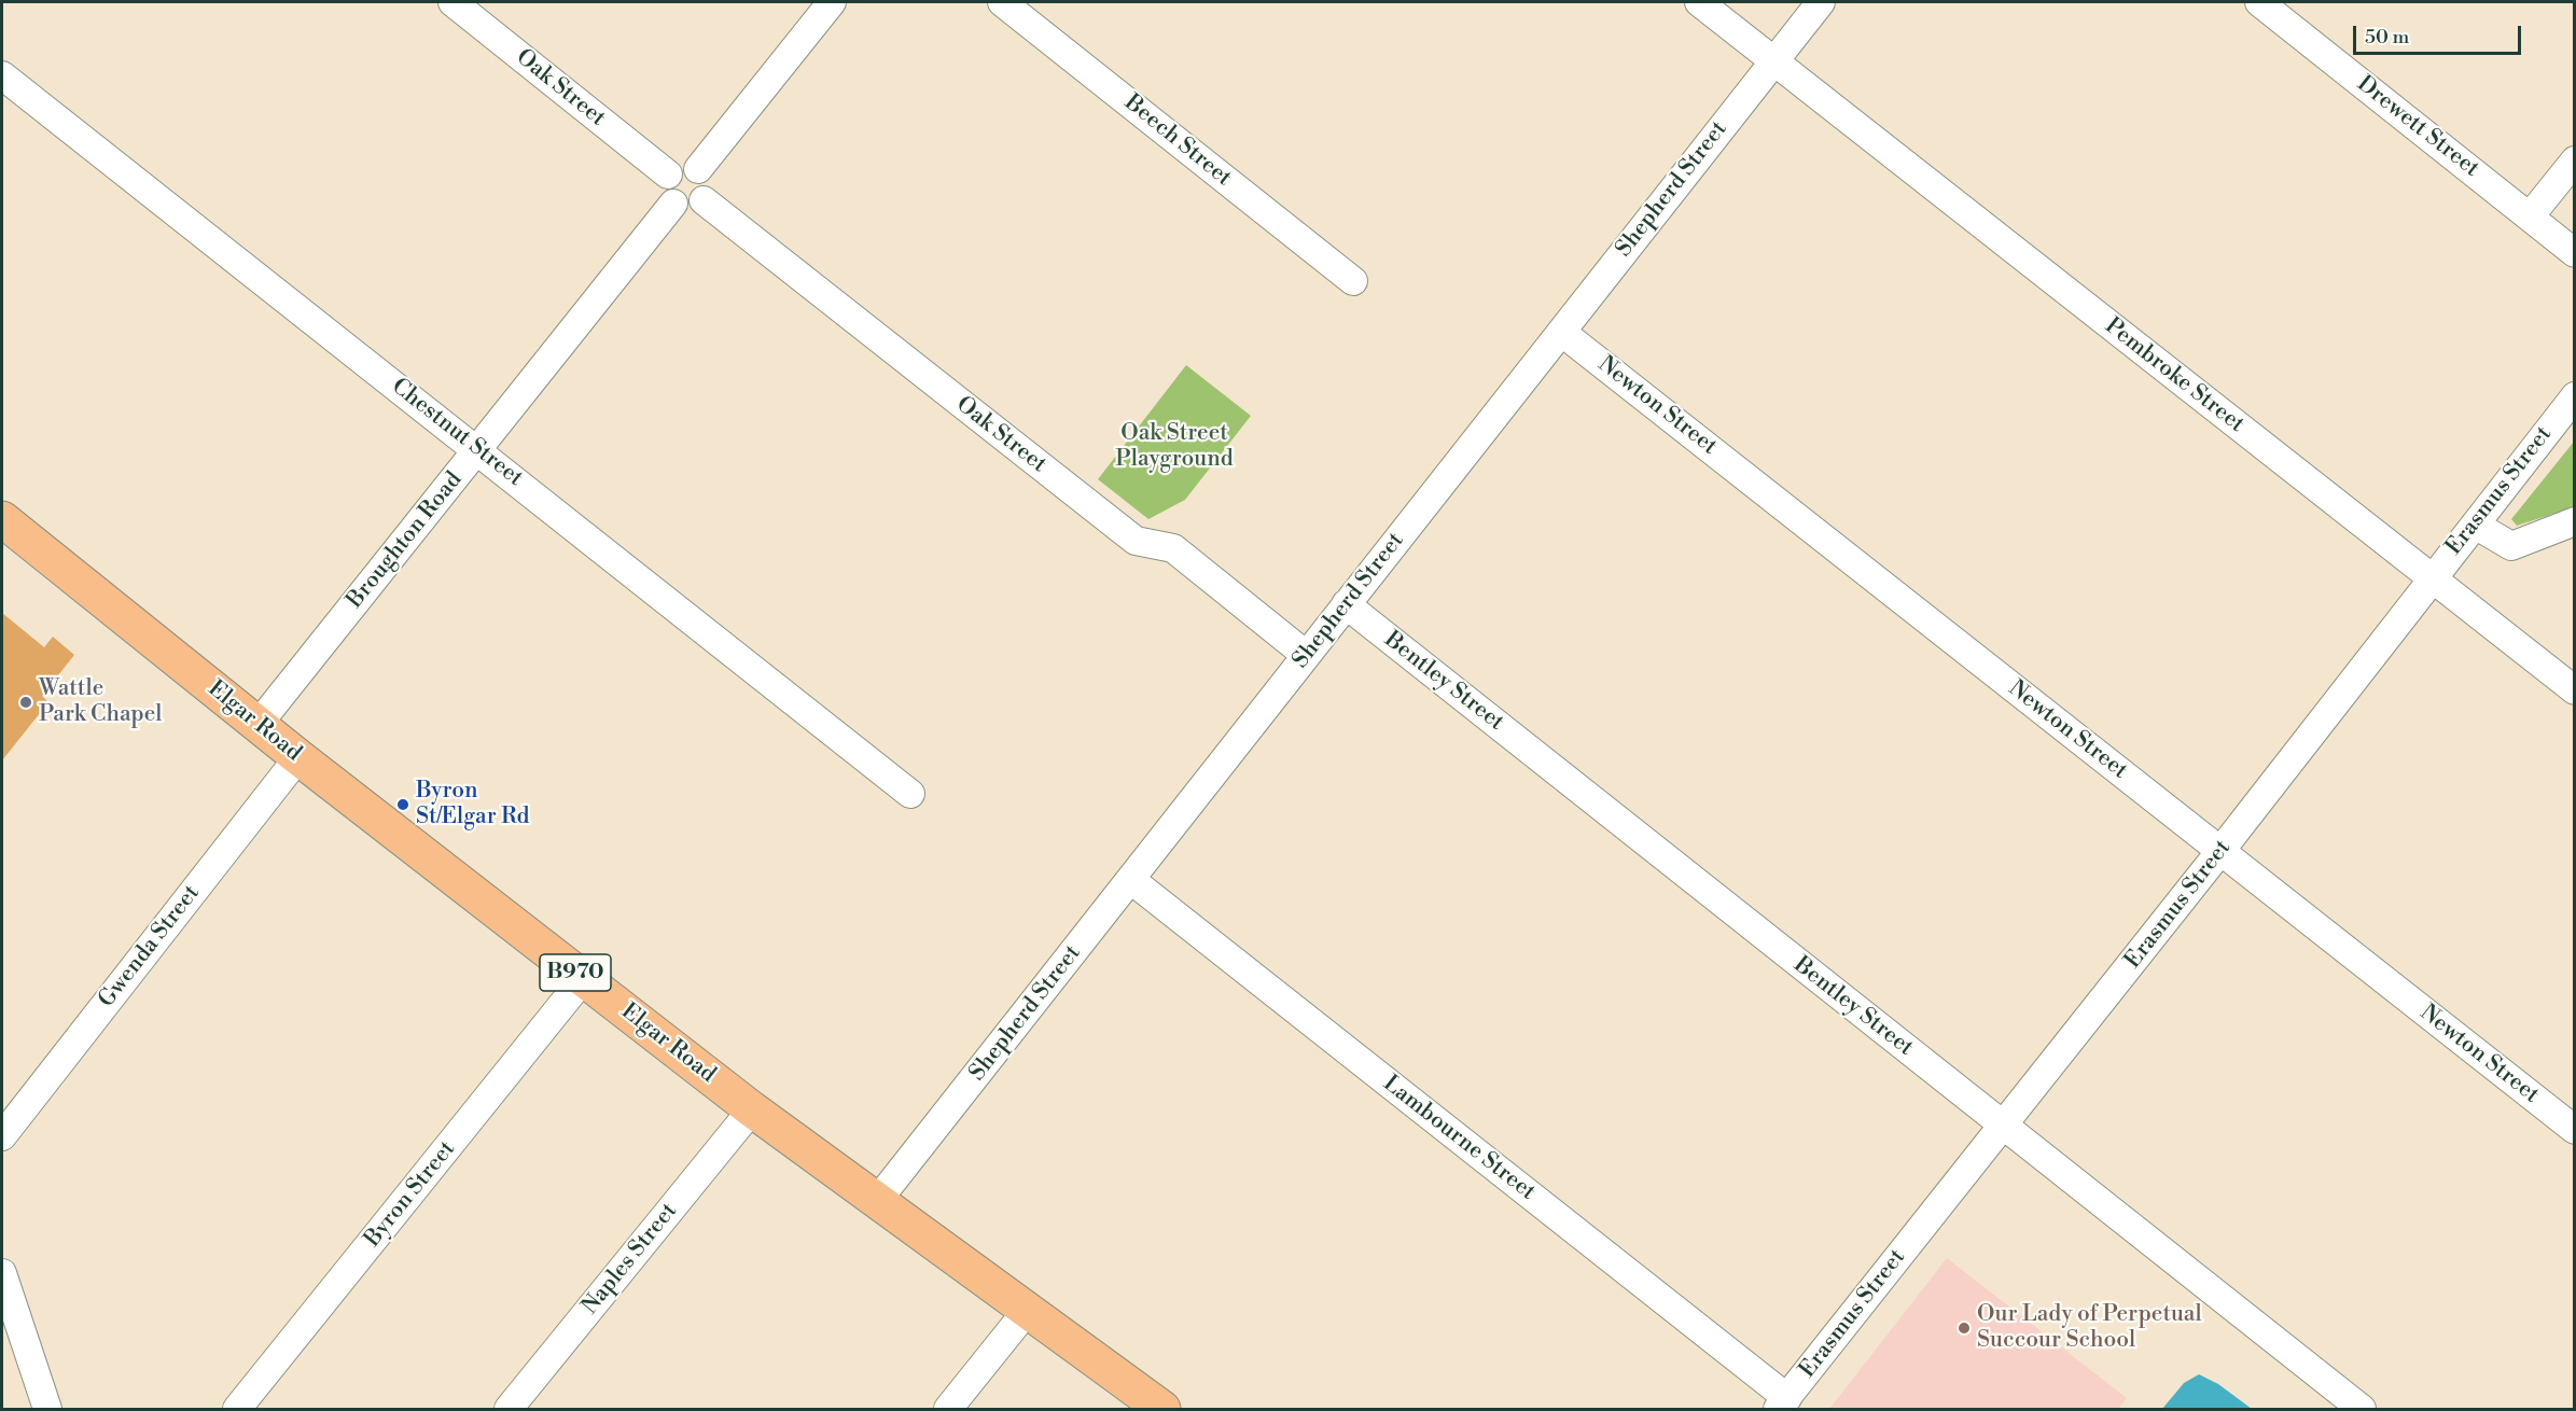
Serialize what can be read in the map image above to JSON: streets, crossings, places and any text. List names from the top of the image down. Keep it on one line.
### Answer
{"streets":{"main road":["Elgar Road","B970"],"street":["Oak Street","Drewett Street","Beech Street","Shepherd Street","Pembroke Street","Newton Street","Chestnut Street","Erasmus Street","Broughton Road","Bentley Street","Gwenda Street","Lambourne Street","Byron Street","Naples Street"]},"crossings":[["Oak Street","Shepherd Street"],["Oak Street","Broughton Road"],["Shepherd Street","Pembroke Street"],["Shepherd Street","Newton Street"],["Shepherd Street","Bentley Street"],["Shepherd Street","Elgar Road"],["Shepherd Street","Lambourne Street"],["Pembroke Street","Erasmus Street"],["Newton Street","Erasmus Street"],["Chestnut Street","Broughton Road"],["Erasmus Street","Bentley Street"],["Erasmus Street","Lambourne Street"],["Broughton Road","Elgar Road"],["Elgar Road","Gwenda Street"],["Elgar Road","Byron Street"],["Elgar Road","Naples Street"]],"parks":["Oak Street Playground"],"places":["Wattle Park Chapel","Byron St/Elgar Rd","Our Lady of Perpetual Succour School"],"scale_bar":"50 m"}
